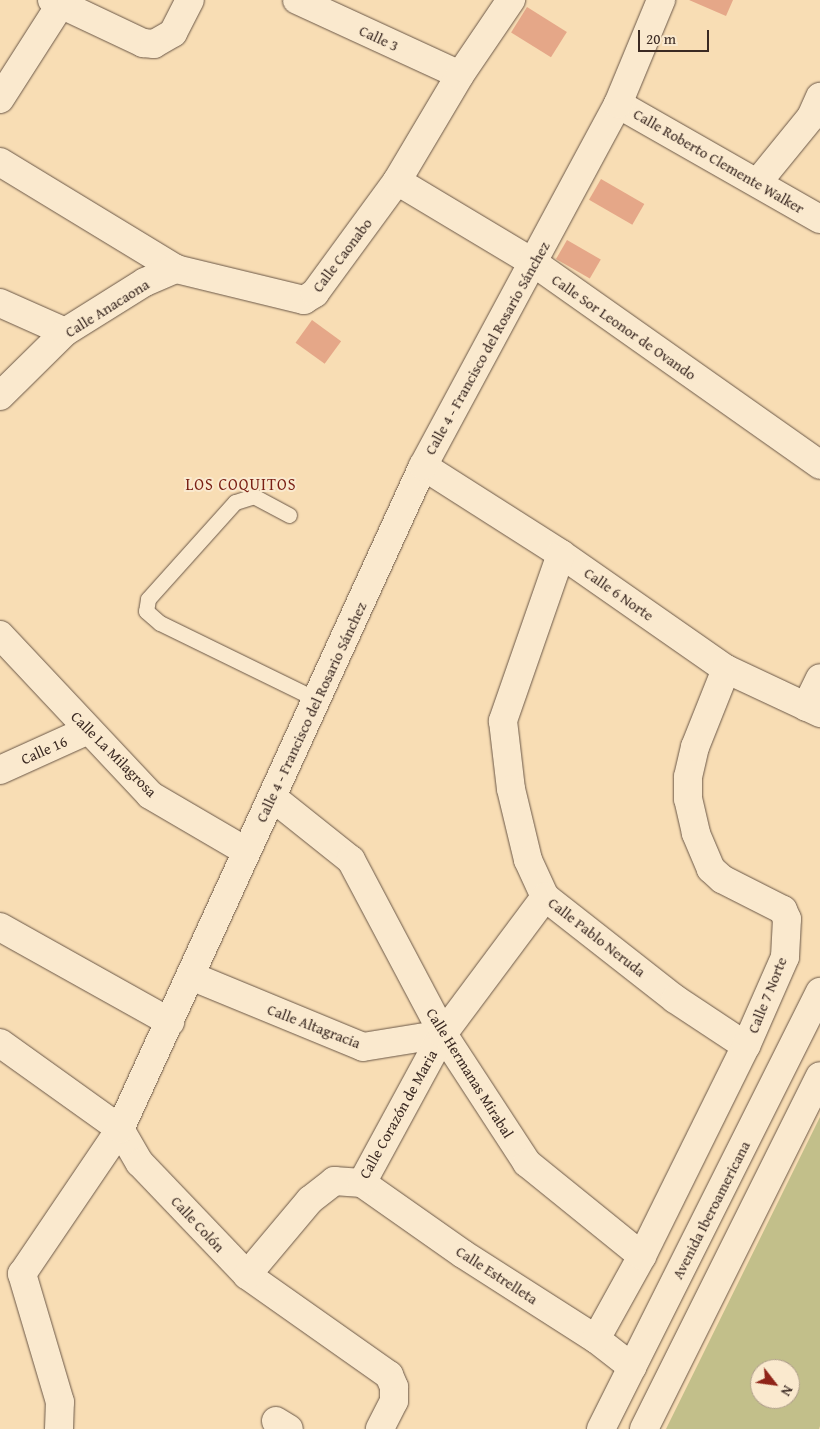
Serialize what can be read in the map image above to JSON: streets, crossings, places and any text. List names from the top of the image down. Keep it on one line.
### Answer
{"streets":{"street":["Calle 3","Calle Roberto Clemente Walker","Calle Caonabo","Calle Anacaona","Calle Sor Leonor de Ovando","Calle 4 - Francisco del Rosario Sánchez","Calle 6 Norte","Calle 16","Calle La Milagrosa","Calle Pablo Neruda","Calle 7 Norte","Calle Altagracia","Calle Hermanas Mirabal","Calle Corazón de Maria","Avenida Iberoamericana","Calle Colón","Calle Estrelleta"]},"crossings":[["Calle 3","Calle Caonabo"],["Calle Roberto Clemente Walker","Calle 4 - Francisco del Rosario Sánchez"],["Calle Caonabo","Calle Anacaona"],["Calle Caonabo","Calle Sor Leonor de Ovando"],["Calle Sor Leonor de Ovando","Calle 4 - Francisco del Rosario Sánchez"],["Calle 4 - Francisco del Rosario Sánchez","Calle 6 Norte"],["Calle 4 - Francisco del Rosario Sánchez","Calle La Milagrosa"],["Calle 4 - Francisco del Rosario Sánchez","Calle Altagracia"],["Calle 4 - Francisco del Rosario Sánchez","Calle Hermanas Mirabal"],["Calle 4 - Francisco del Rosario Sánchez","Calle Colón"],["Calle 6 Norte","Calle Pablo Neruda"],["Calle 6 Norte","Calle 7 Norte"],["Calle 16","Calle La Milagrosa"],["Calle Pablo Neruda","Calle 7 Norte"],["Calle Pablo Neruda","Calle Corazón de Maria"],["Calle 7 Norte","Calle Hermanas Mirabal"],["Calle 7 Norte","Calle Estrelleta"],["Calle Altagracia","Calle Hermanas Mirabal"],["Calle Altagracia","Calle Corazón de Maria"],["Calle Hermanas Mirabal","Calle Corazón de Maria"],["Calle Corazón de Maria","Calle Colón"],["Calle Corazón de Maria","Calle Estrelleta"],["Avenida Iberoamericana","Calle Estrelleta"]],"districts":["LOS COQUITOS"],"scale_bar":"20 m","north":"bottom right"}
